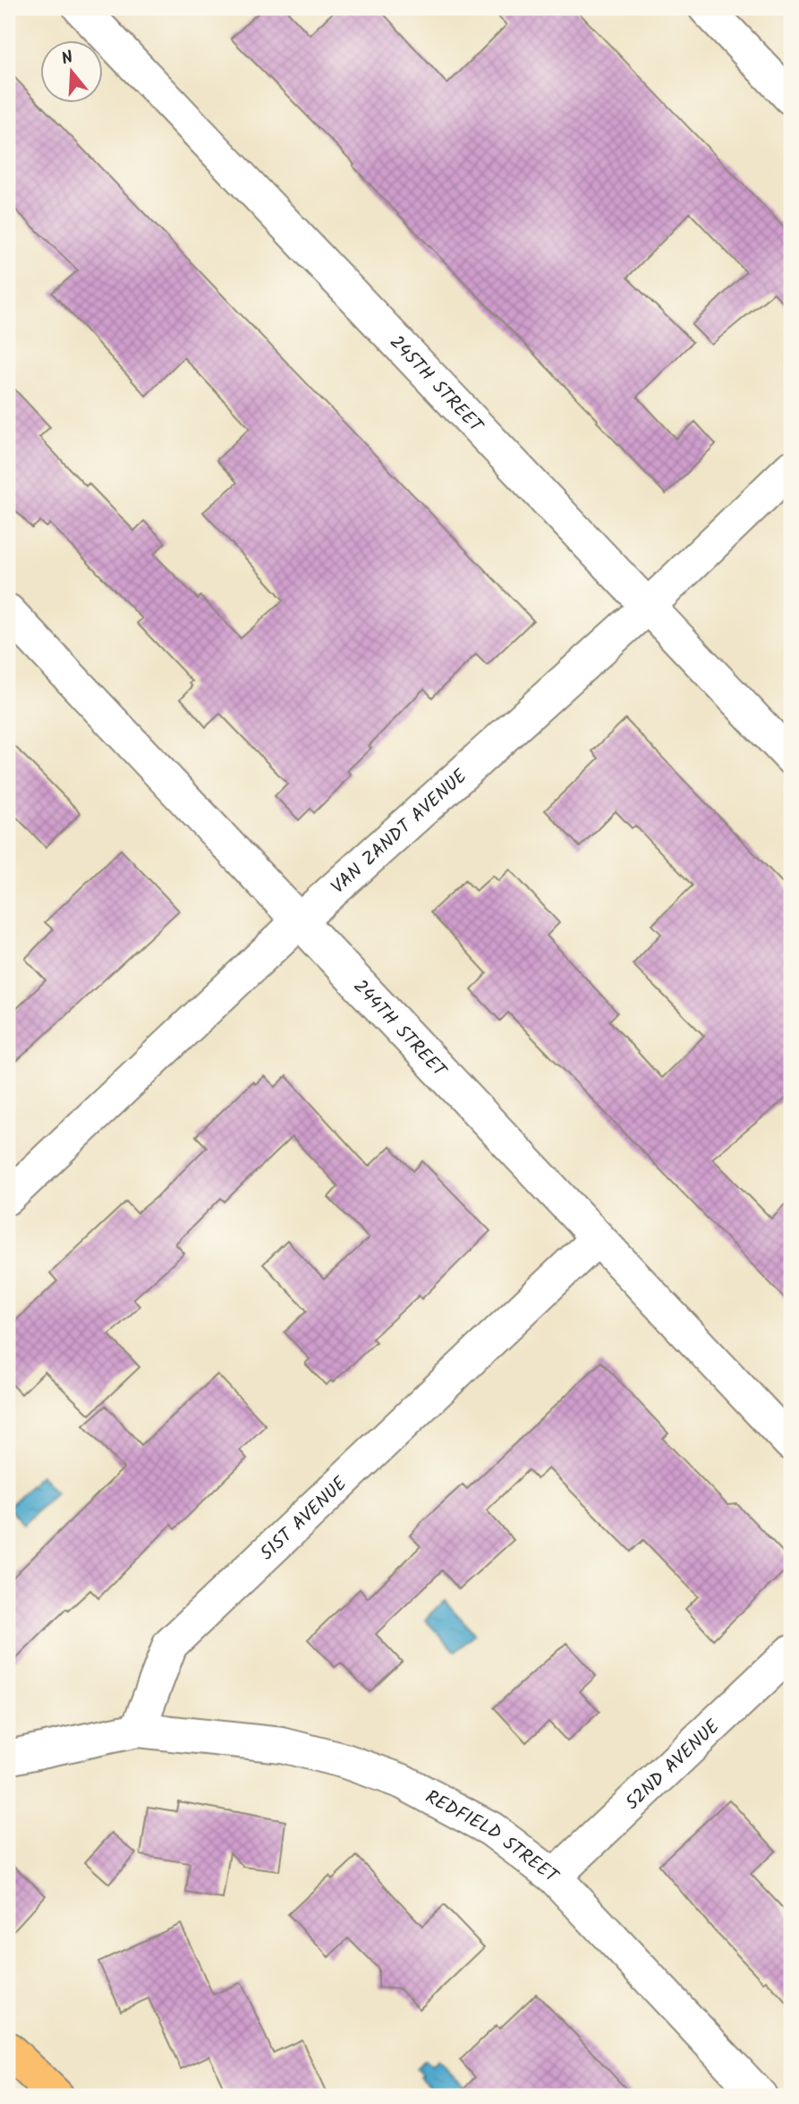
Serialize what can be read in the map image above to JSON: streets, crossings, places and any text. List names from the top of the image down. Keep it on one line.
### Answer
{"streets":{"street":["245TH STREET","VAN ZANDT AVENUE","244TH STREET","51ST AVENUE","52ND AVENUE","REDFIELD STREET"]},"crossings":[["245TH STREET","VAN ZANDT AVENUE"],["VAN ZANDT AVENUE","244TH STREET"],["244TH STREET","51ST AVENUE"],["51ST AVENUE","REDFIELD STREET"],["52ND AVENUE","REDFIELD STREET"]],"north":"top"}
